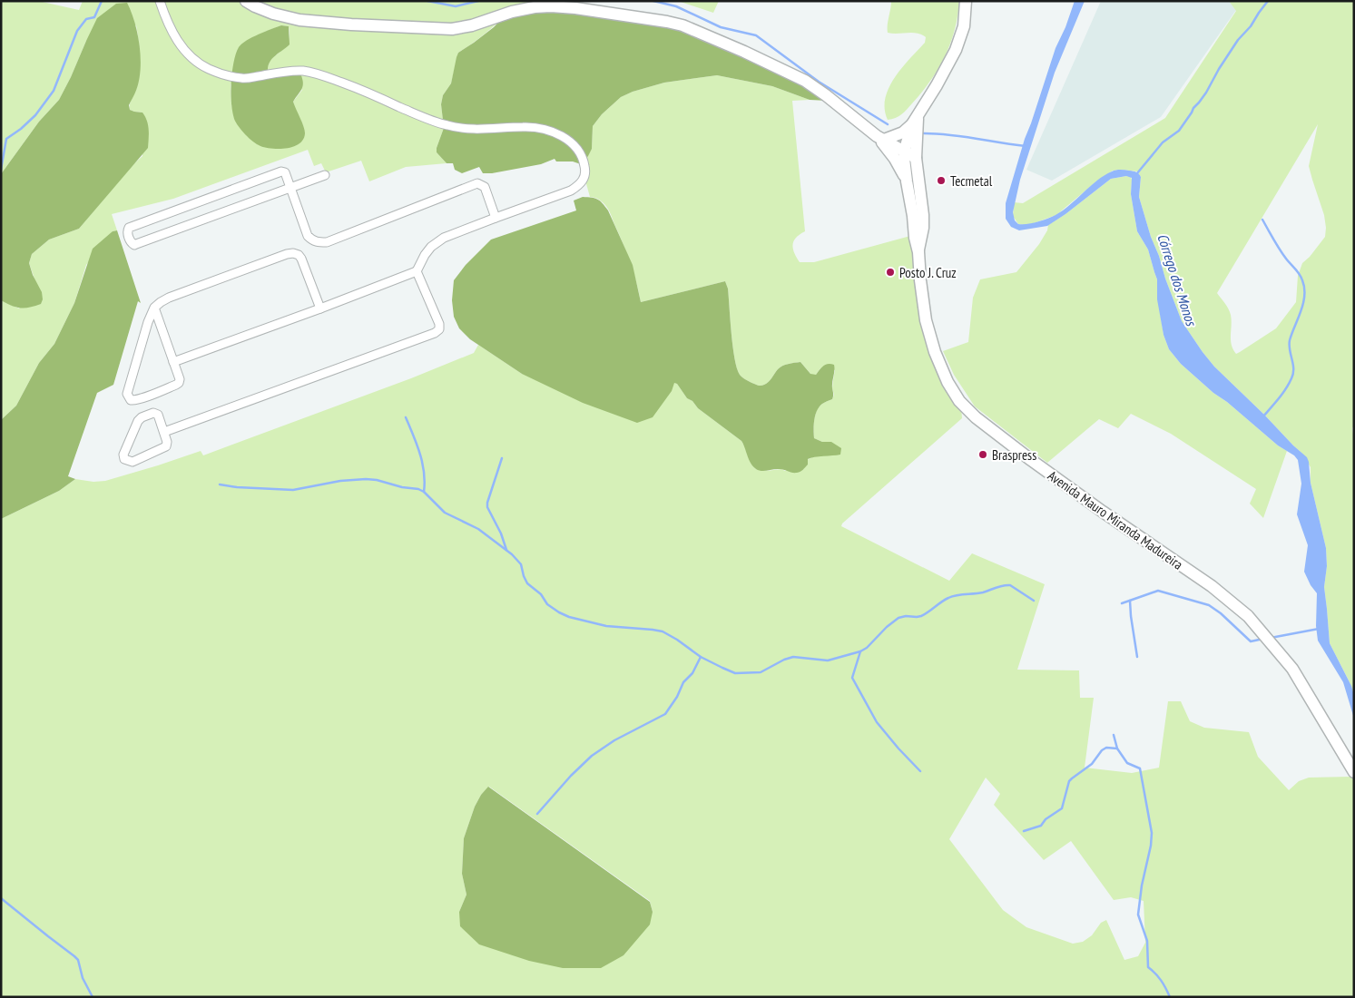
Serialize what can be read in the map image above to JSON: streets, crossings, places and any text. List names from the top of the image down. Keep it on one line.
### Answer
{"streets":{"main road":["Avenida Mauro Miranda Madureira"]},"water":["Córrego dos Monos"],"places":["Tecmetal","Posto J. Cruz","Braspress"]}
